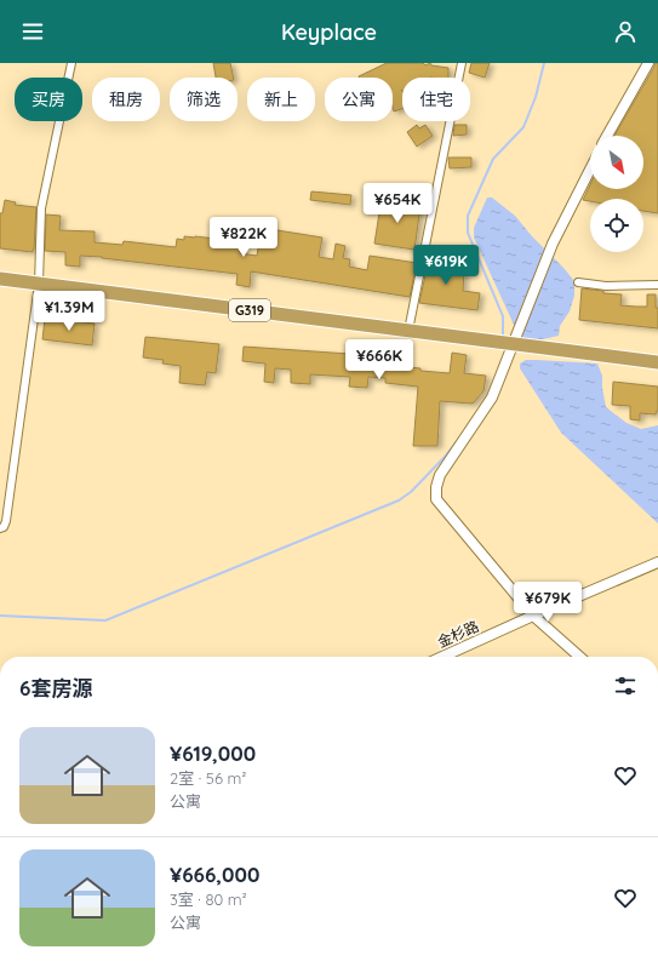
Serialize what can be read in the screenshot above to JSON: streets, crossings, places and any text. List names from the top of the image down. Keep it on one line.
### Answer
{"streets":{"highway":["G319"],"street":["金杉路"]},"north":"bottom right","page":{"header":"Keyplace","chip":["买房","租房","筛选","新上","公寓","住宅"],"price":["¥654K","¥822K","¥619K","¥1.39M","¥666K","¥679K"],"heading":"6套房源","list":[{"name":"¥619,000","note":"2室 · 56 m² · 公寓"},{"name":"¥666,000","note":"3室 · 80 m² · 公寓"}]}}
